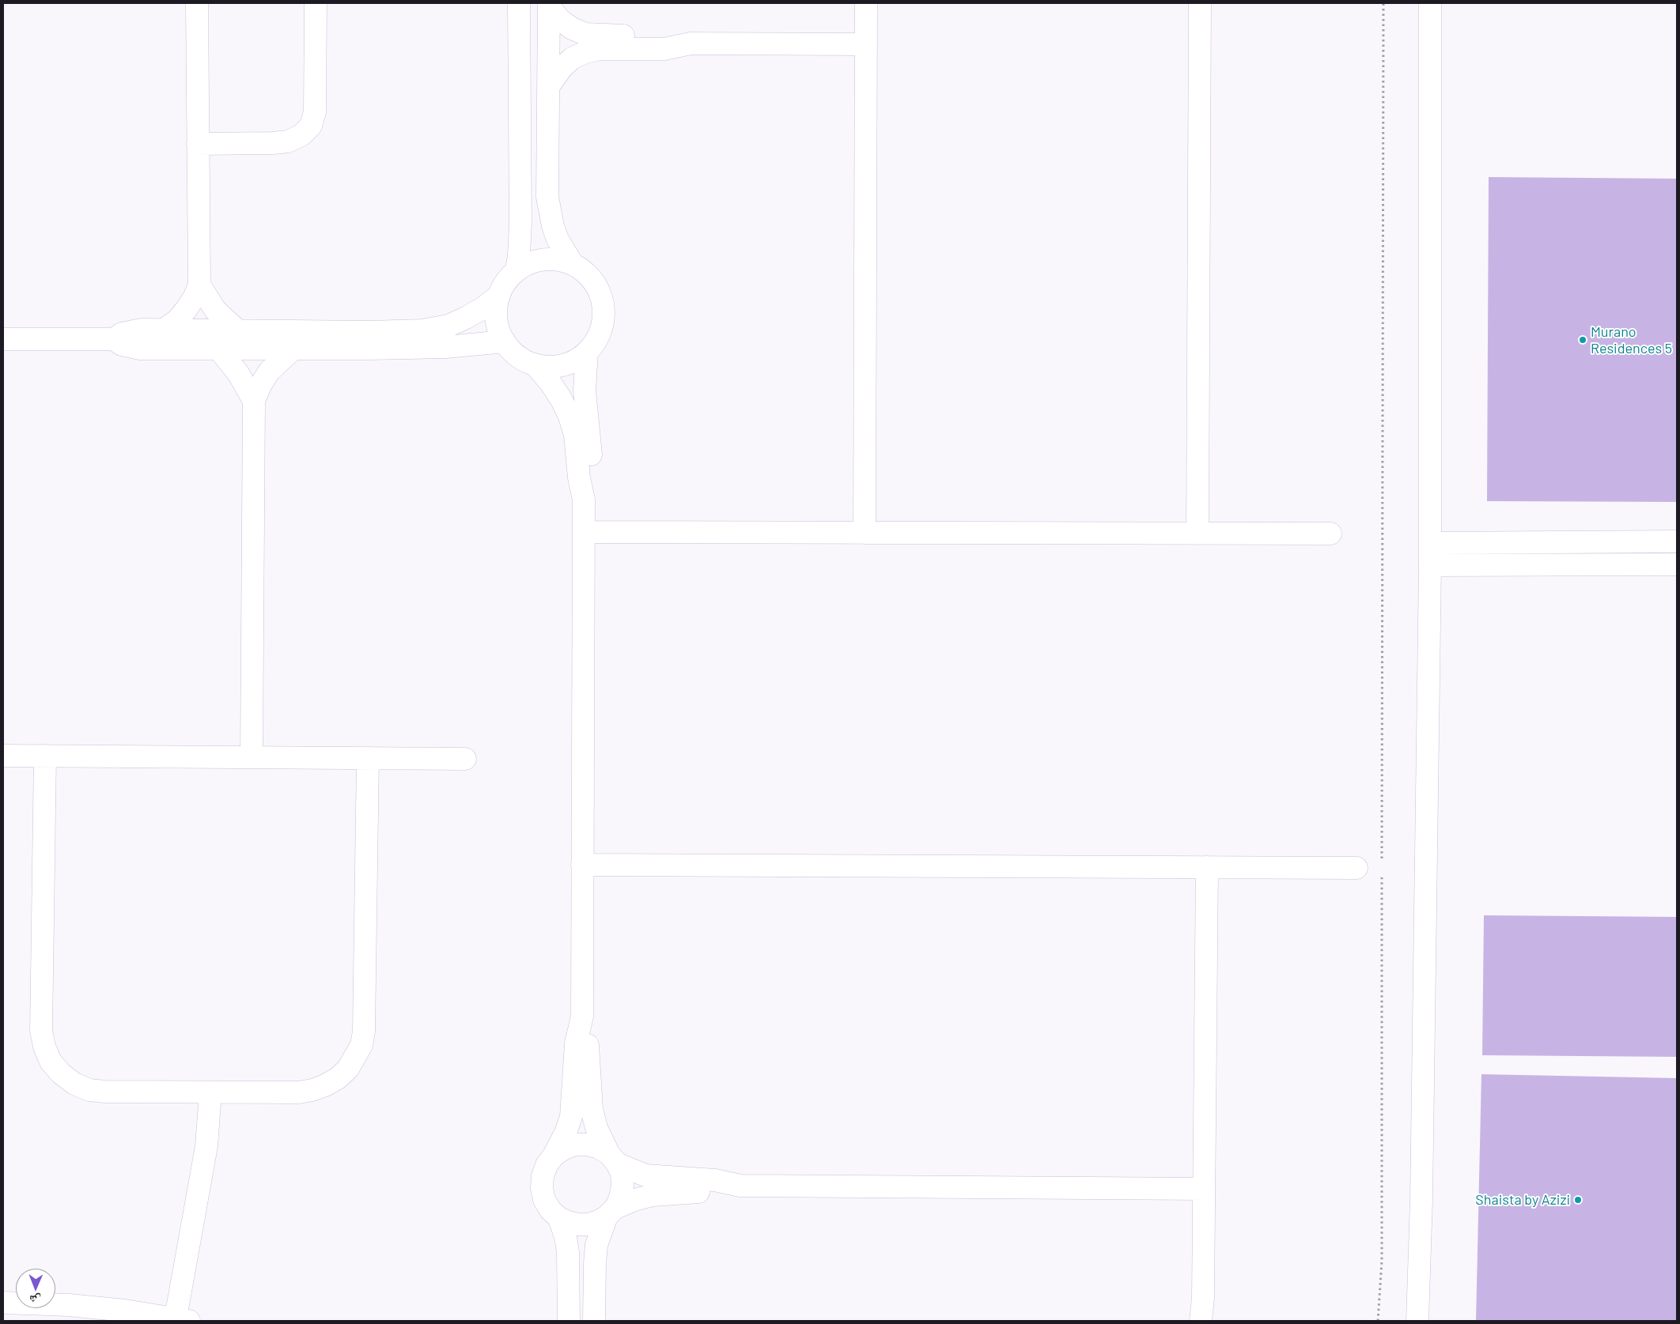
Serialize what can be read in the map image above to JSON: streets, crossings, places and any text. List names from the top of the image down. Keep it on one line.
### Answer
{"places":["Murano Residences 5","Shaista by Azizi"],"north":"bottom"}
